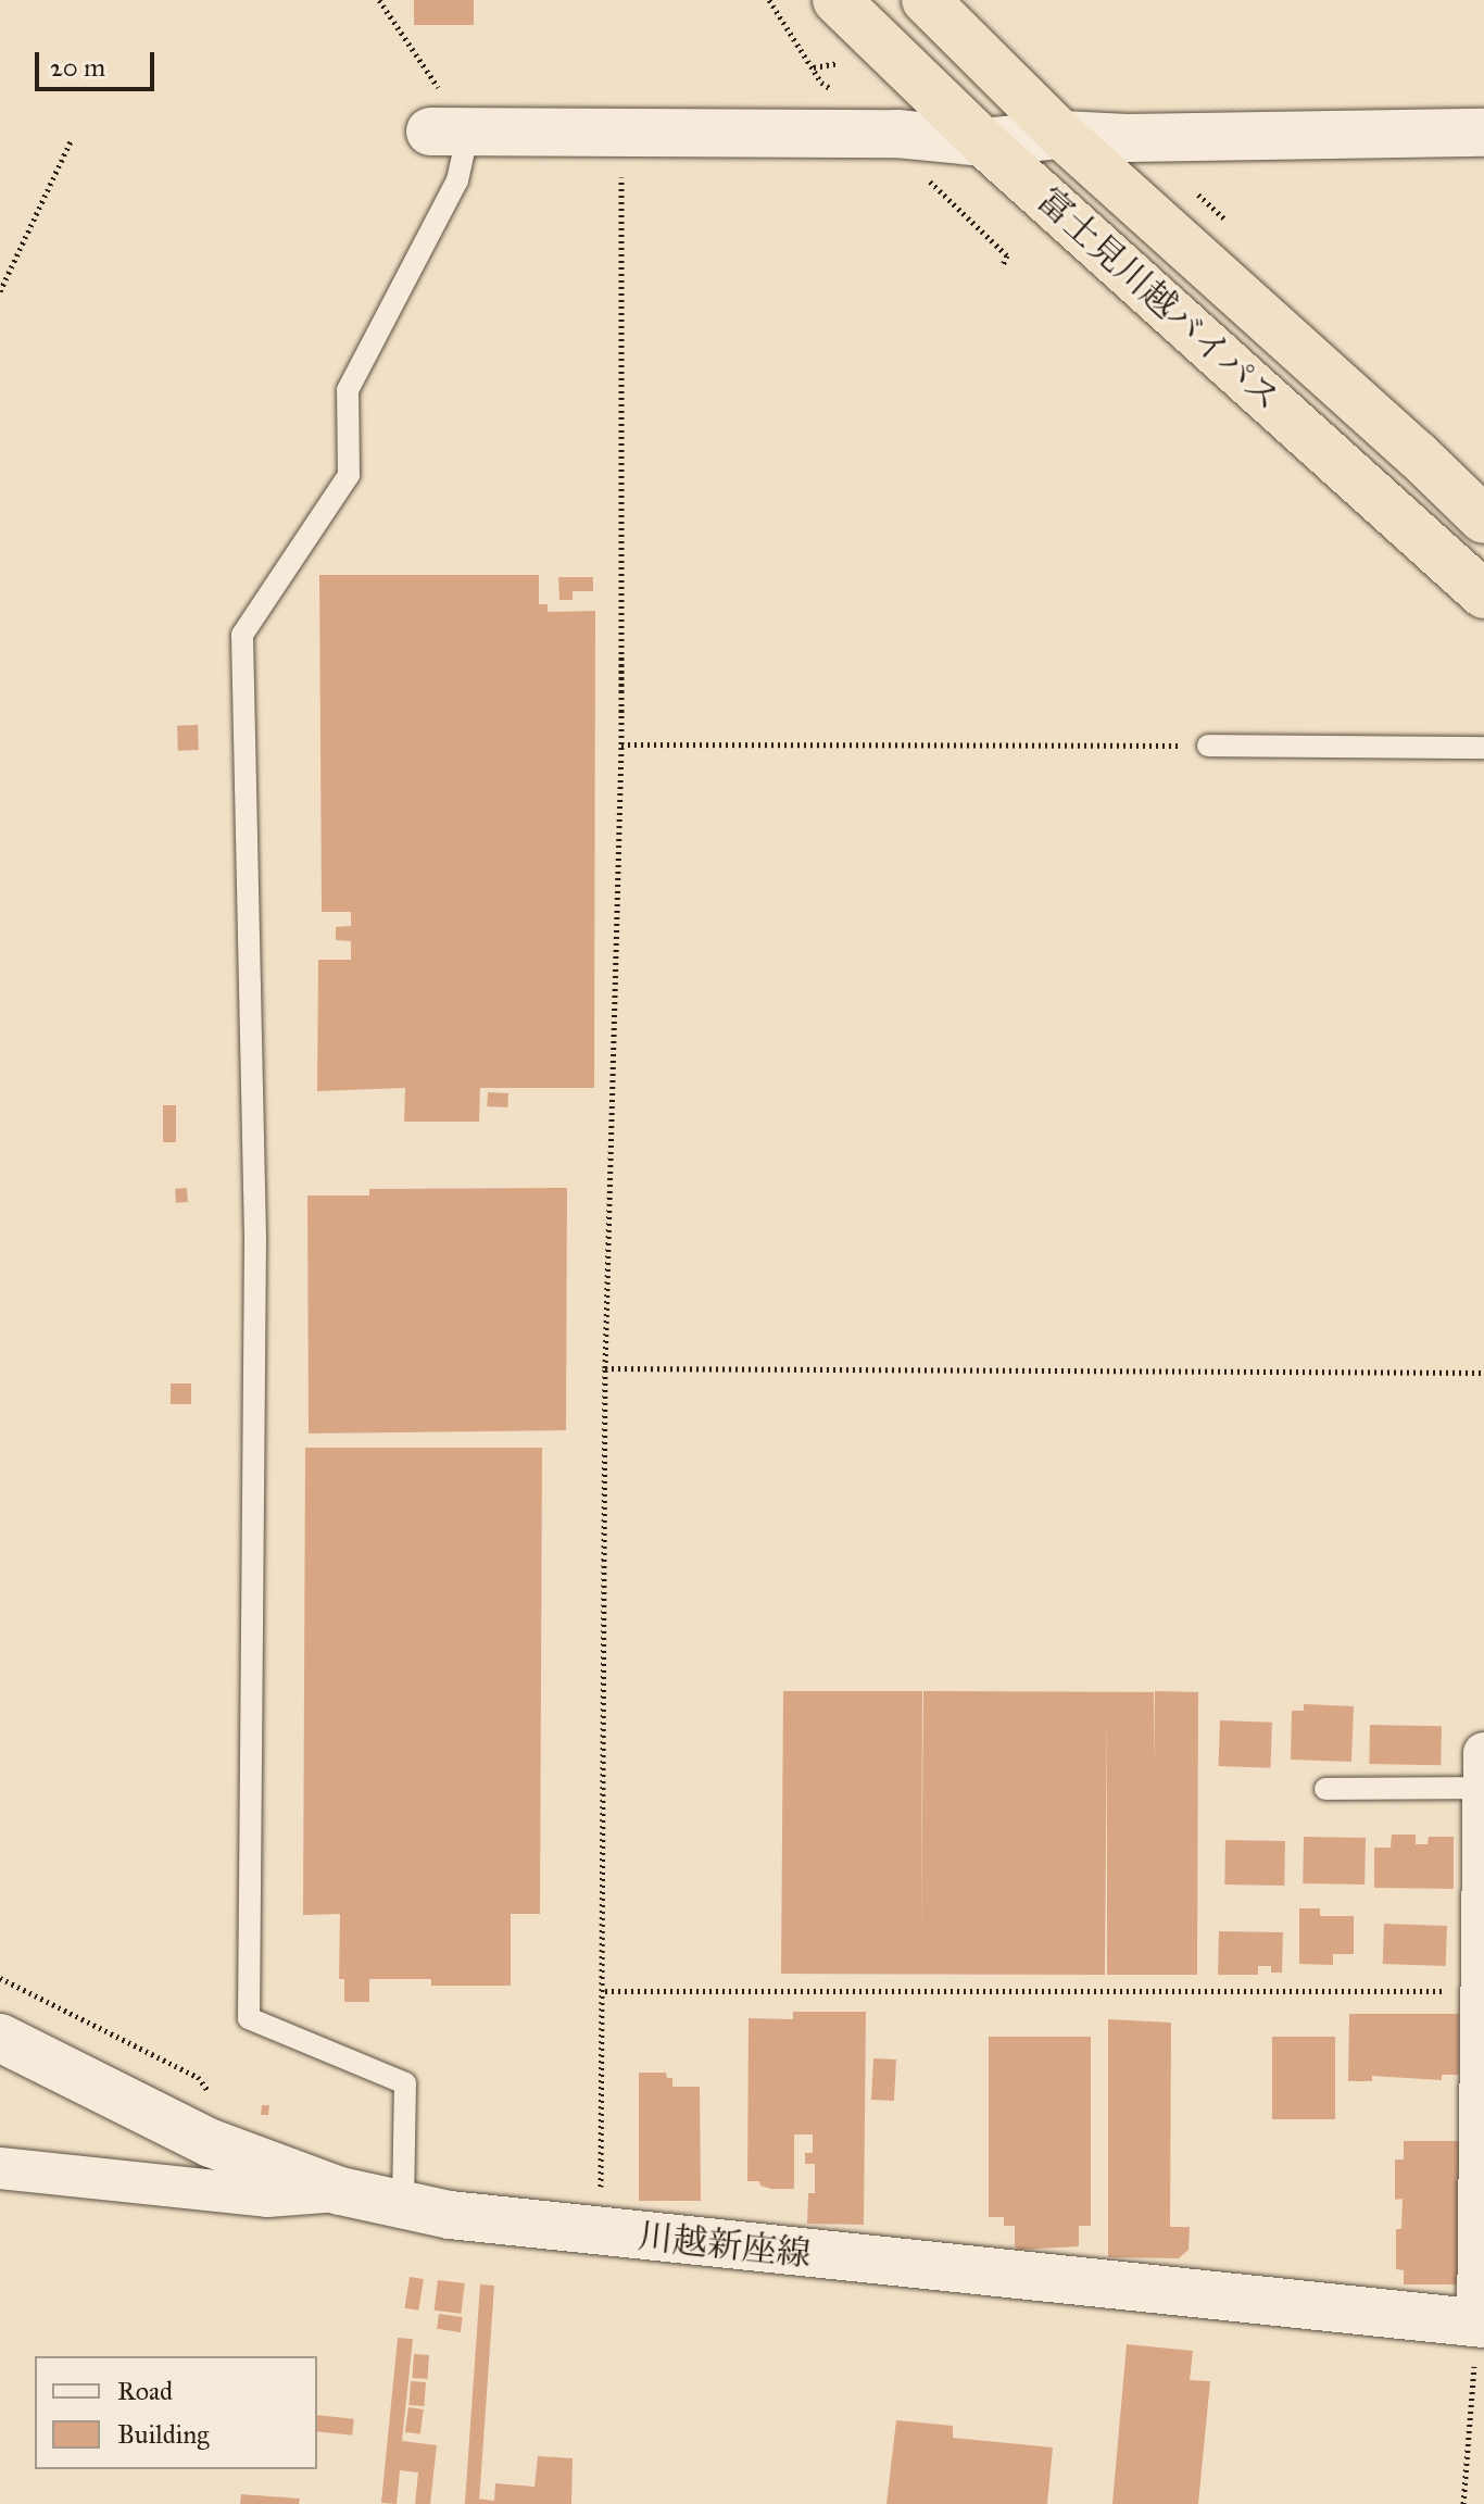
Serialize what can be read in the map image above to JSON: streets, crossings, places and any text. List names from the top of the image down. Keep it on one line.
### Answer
{"streets":{"highway":["富士見川越バイパス"],"main road":["川越新座線"]},"legend":["Road","Building"],"scale_bar":"20 m"}
